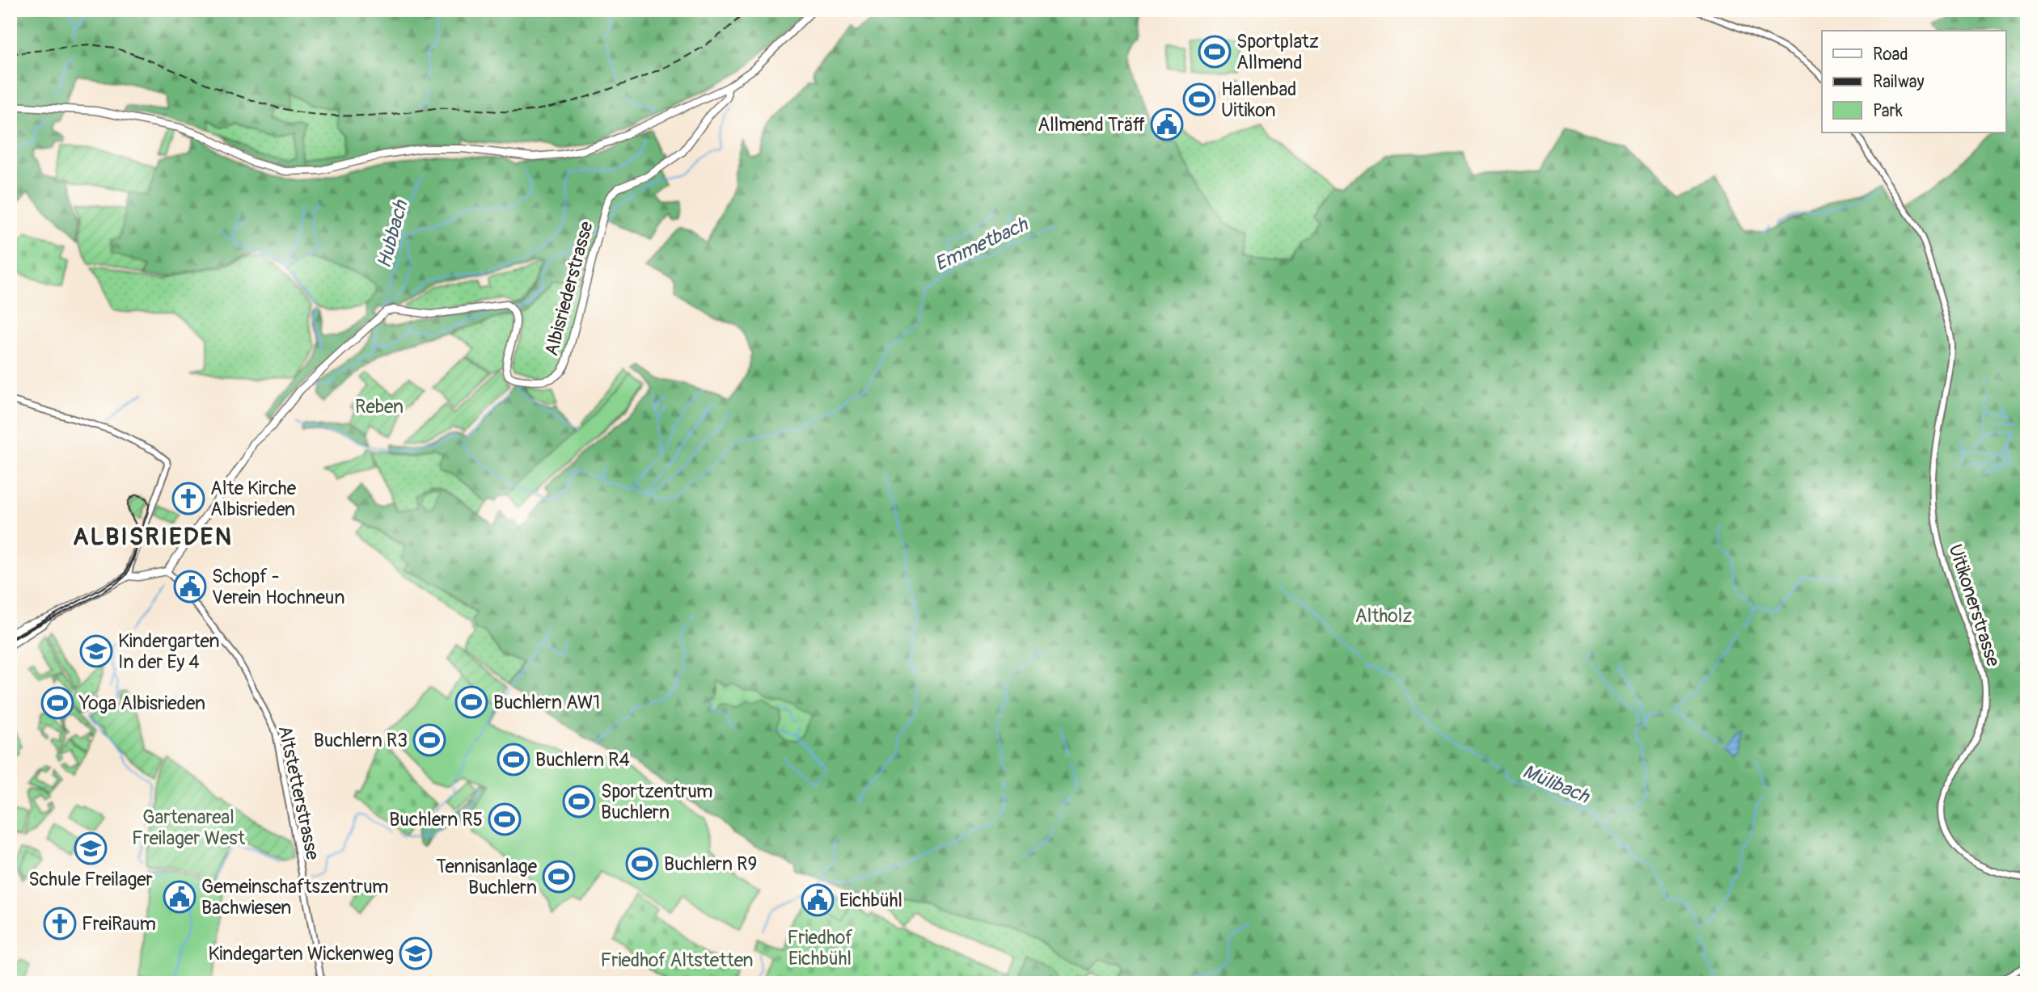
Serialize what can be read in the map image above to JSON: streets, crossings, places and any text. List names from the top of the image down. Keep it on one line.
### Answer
{"streets":{"main road":["Albisriederstrasse"],"street":["Uitikonerstrasse","Altstetterstrasse"]},"crossings":[["Albisriederstrasse","Altstetterstrasse"]],"districts":["ALBISRIEDEN"],"water":["Hubbach","Emmetbach","Mülibach"],"parks":["Reben","Altholz","Gartenareal Freilager West","Friedhof Eichbühl","Friedhof Altstetten"],"places":{"sports":["Sportplatz Allmend","Hallenbad Uitikon","Buchlern AW1","Yoga Albisrieden","Buchlern R3","Buchlern R4","Sportzentrum Buchlern","Buchlern R5","Buchlern R9","Tennisanlage Buchlern"],"public building":["Allmend Träff","Schopf - Verein Hochneun","Gemeinschaftszentrum Bachwiesen","Eichbühl"],"church":["Alte Kirche Albisrieden","FreiRaum"],"school or university":["Kindergarten In der Ey 4","Schule Freilager","Kindegarten Wickenweg"]},"legend":["Road","Railway","Park"]}
